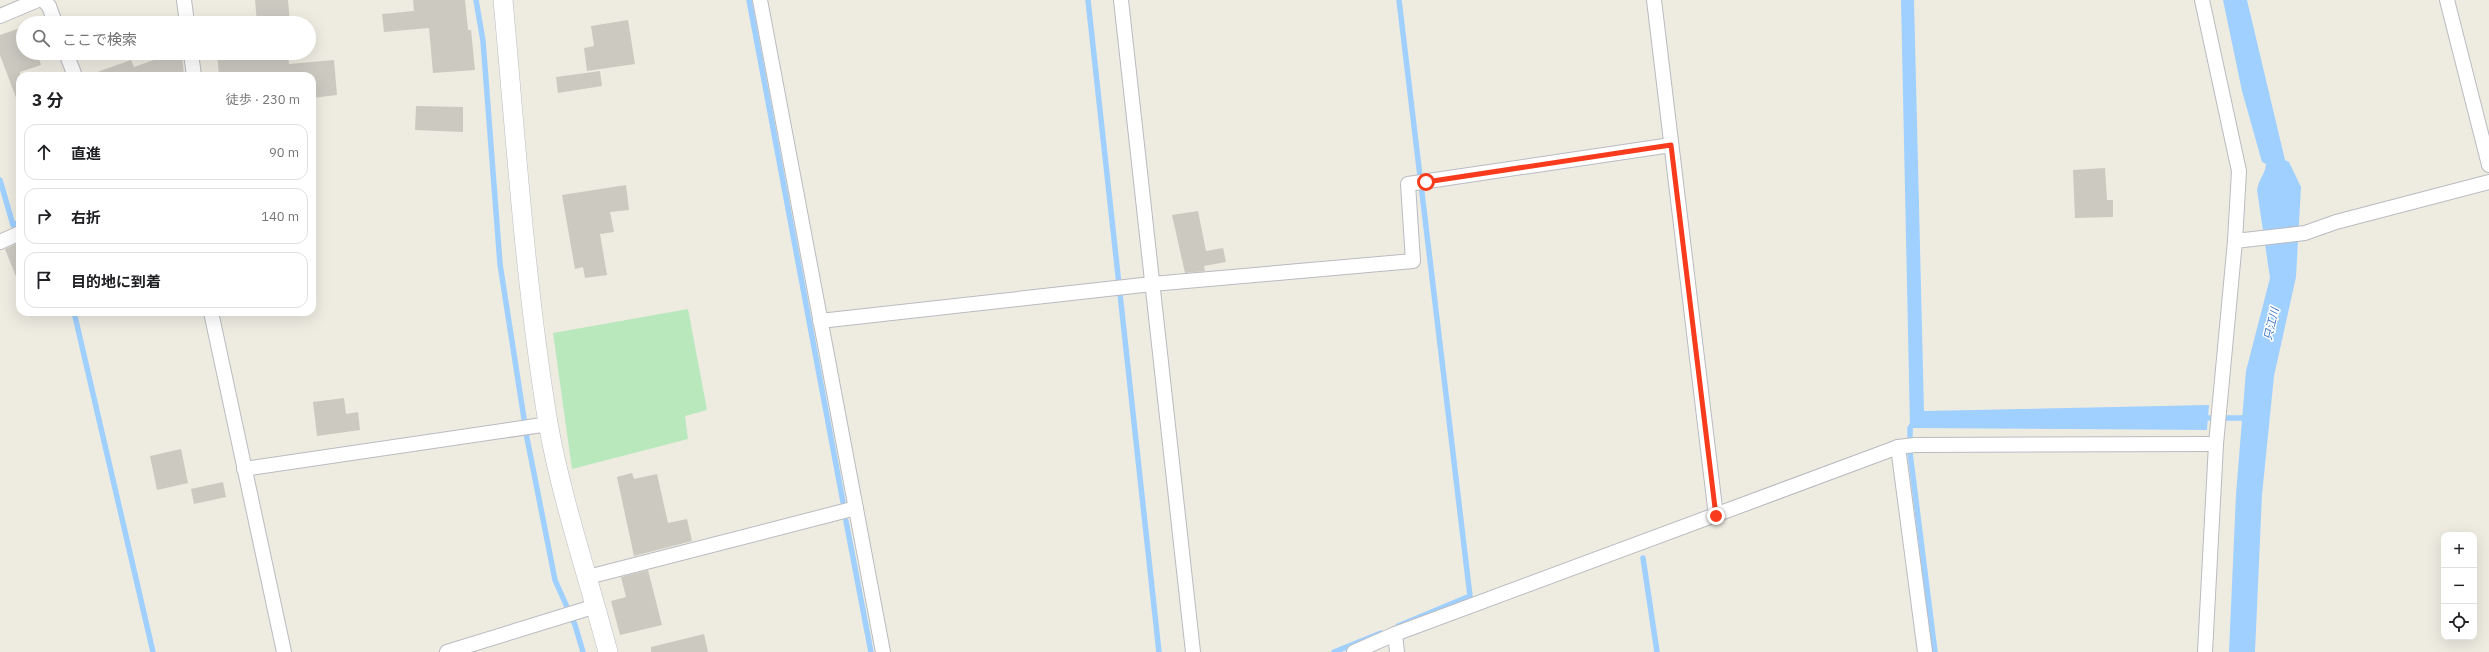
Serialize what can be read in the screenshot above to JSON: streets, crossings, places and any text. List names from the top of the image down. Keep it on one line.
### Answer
{"water":["只江川"],"page":{"search":"ここで検索","heading":["3 分","徒歩 · 230 m"],"list":[["直進","90 m"],["右折","140 m"],"目的地に到着"],"map_buttons":["+","−"]}}
